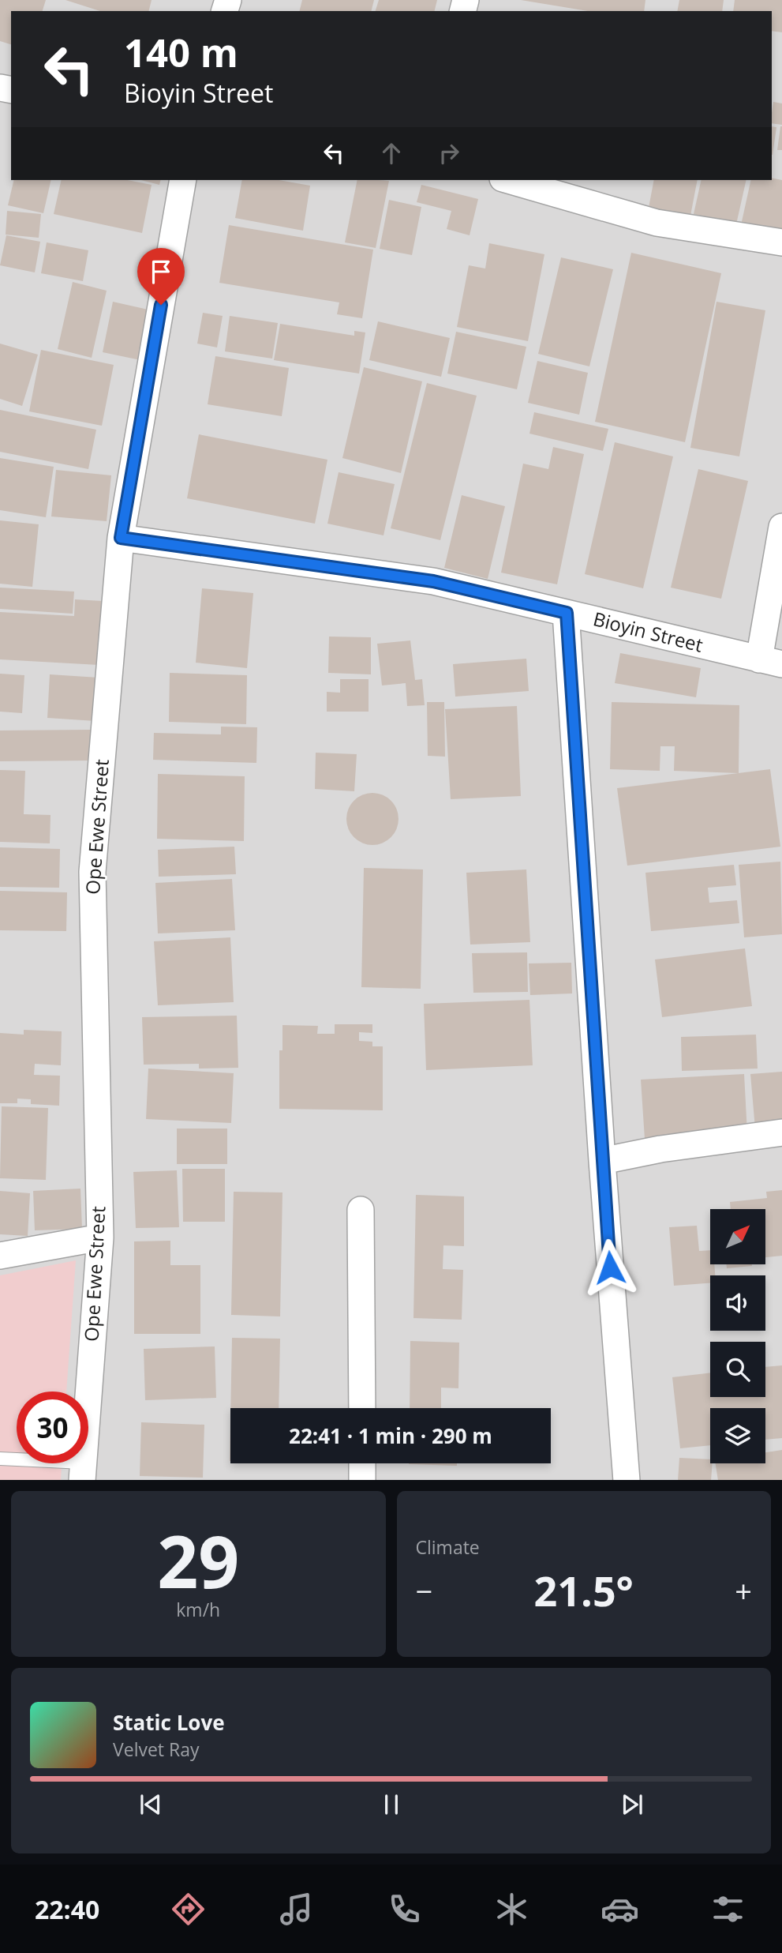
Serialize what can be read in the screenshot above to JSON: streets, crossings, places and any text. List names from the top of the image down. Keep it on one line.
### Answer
{"streets":{"street":["Bioyin Street","Ope Ewe Street"]},"crossings":[["Bioyin Street","Ope Ewe Street"]],"north":"top right","page":{"turn":["140 m","Bioyin Street"],"limit":"30","trip":"22:41 · 1 min · 290 m","tile":[["29","km/h"],"Climate"],"heat":["−","21.5°","+"],"song":["Static Love","Velvet Ray"],"tabs":"22:40"}}
